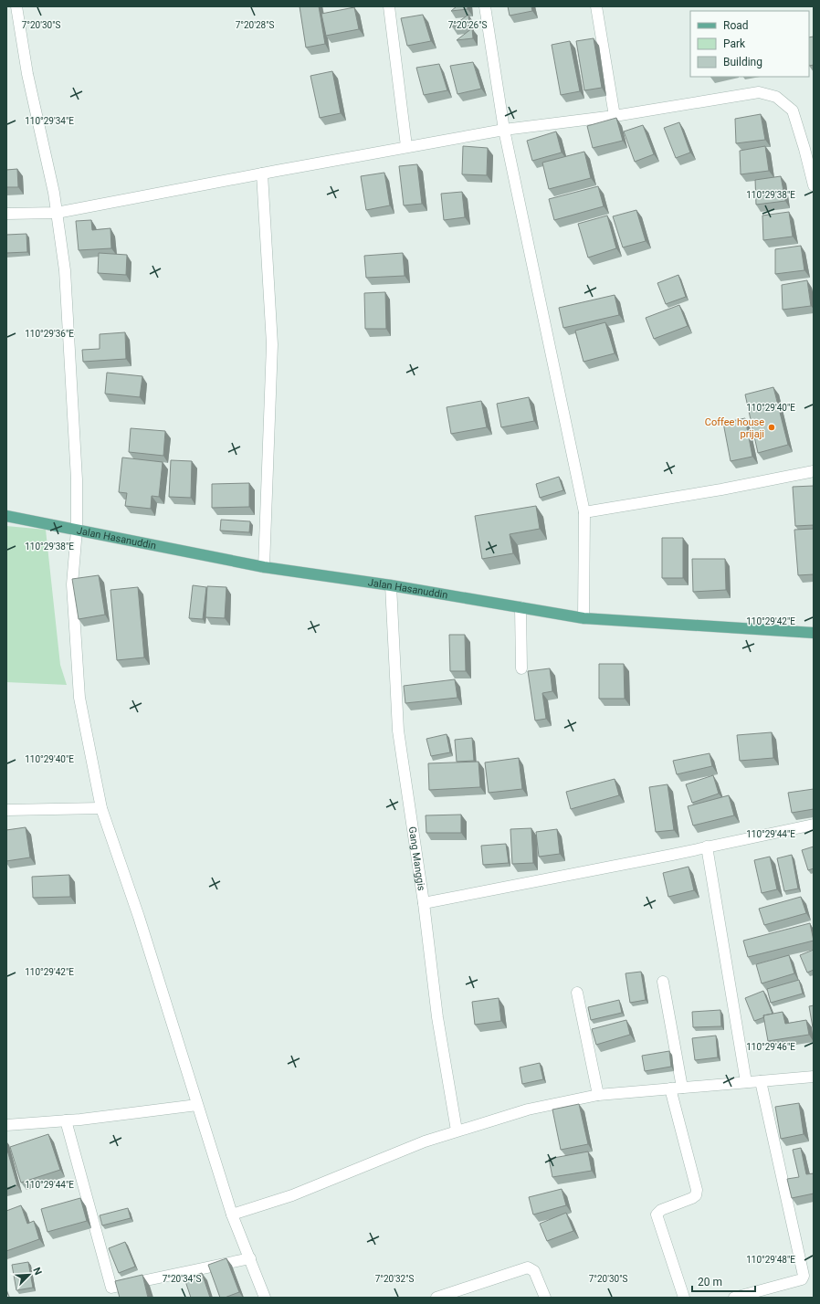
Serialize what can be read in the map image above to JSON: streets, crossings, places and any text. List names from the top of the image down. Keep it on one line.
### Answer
{"streets":{"main road":["Jalan Hasanuddin"],"street":["Gang Manggis"]},"crossings":[["Jalan Hasanuddin","Gang Manggis"]],"places":["Coffee house prijaji"],"legend":["Road","Park","Building"],"scale_bar":"20 m","north":"top right","coordinates":["7°20'30\"S","7°20'26\"S","7°20'28\"S","110°29'34\"E","110°29'38\"E","110°29'36\"E","110°29'40\"E","110°29'42\"E","110°29'44\"E","110°29'46\"E","110°29'48\"E","7°20'34\"S","7°20'32\"S"]}
